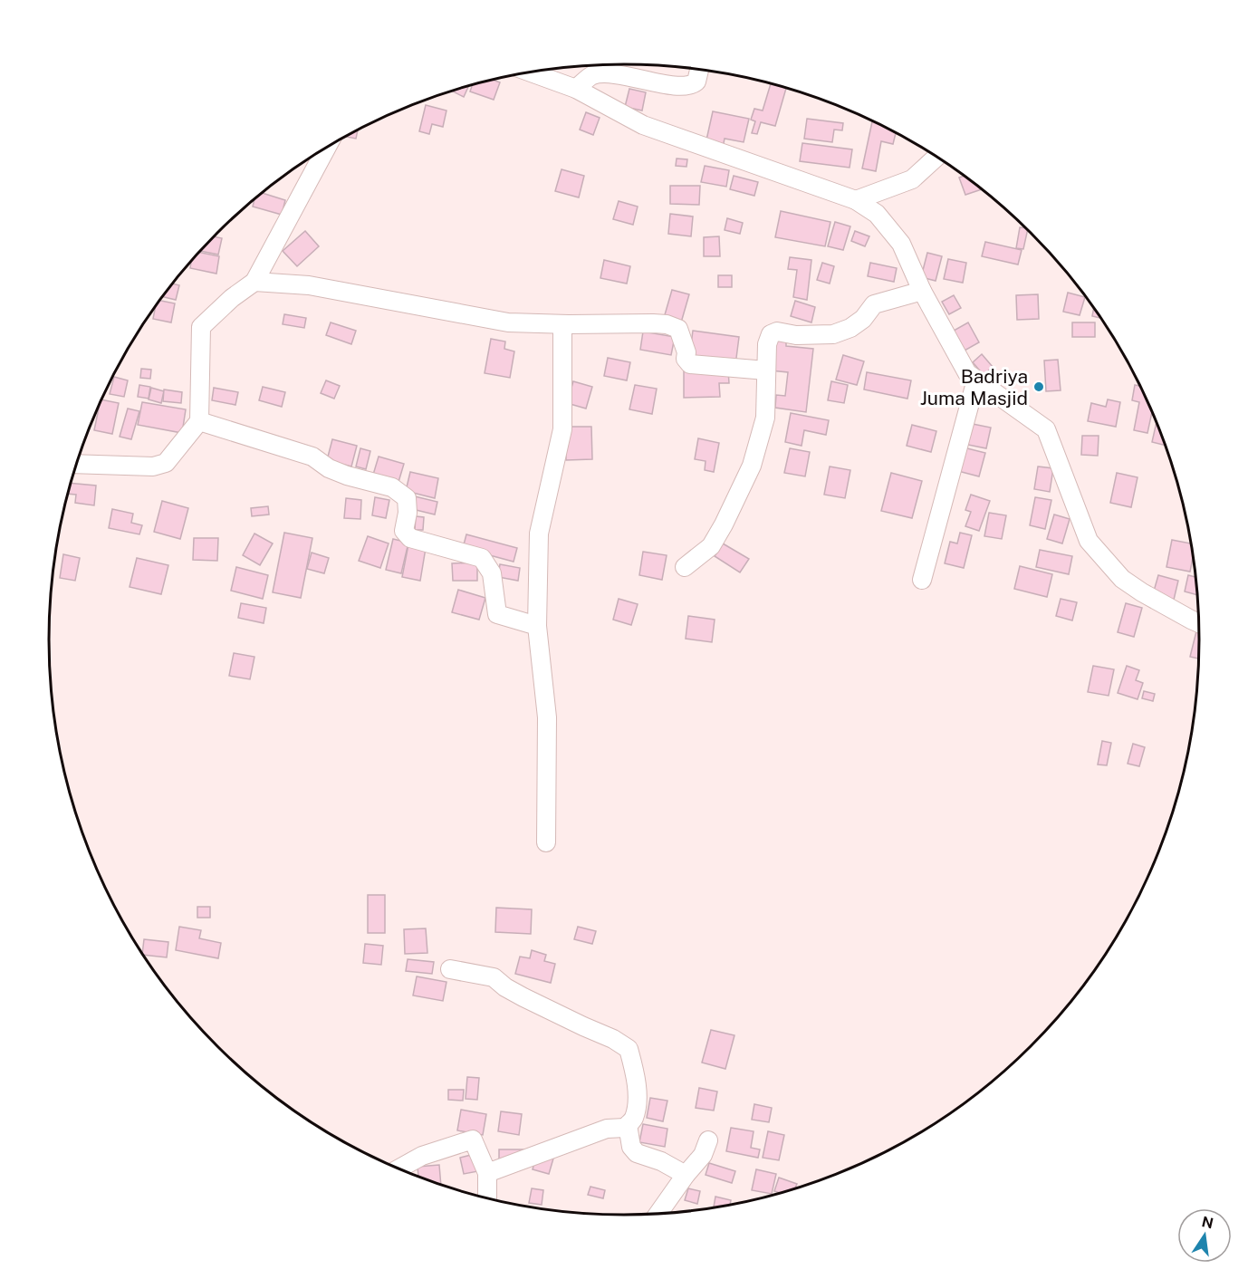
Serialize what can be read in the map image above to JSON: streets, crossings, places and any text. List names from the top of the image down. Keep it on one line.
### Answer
{"places":["Badriya Juma Masjid"],"north":"top"}
